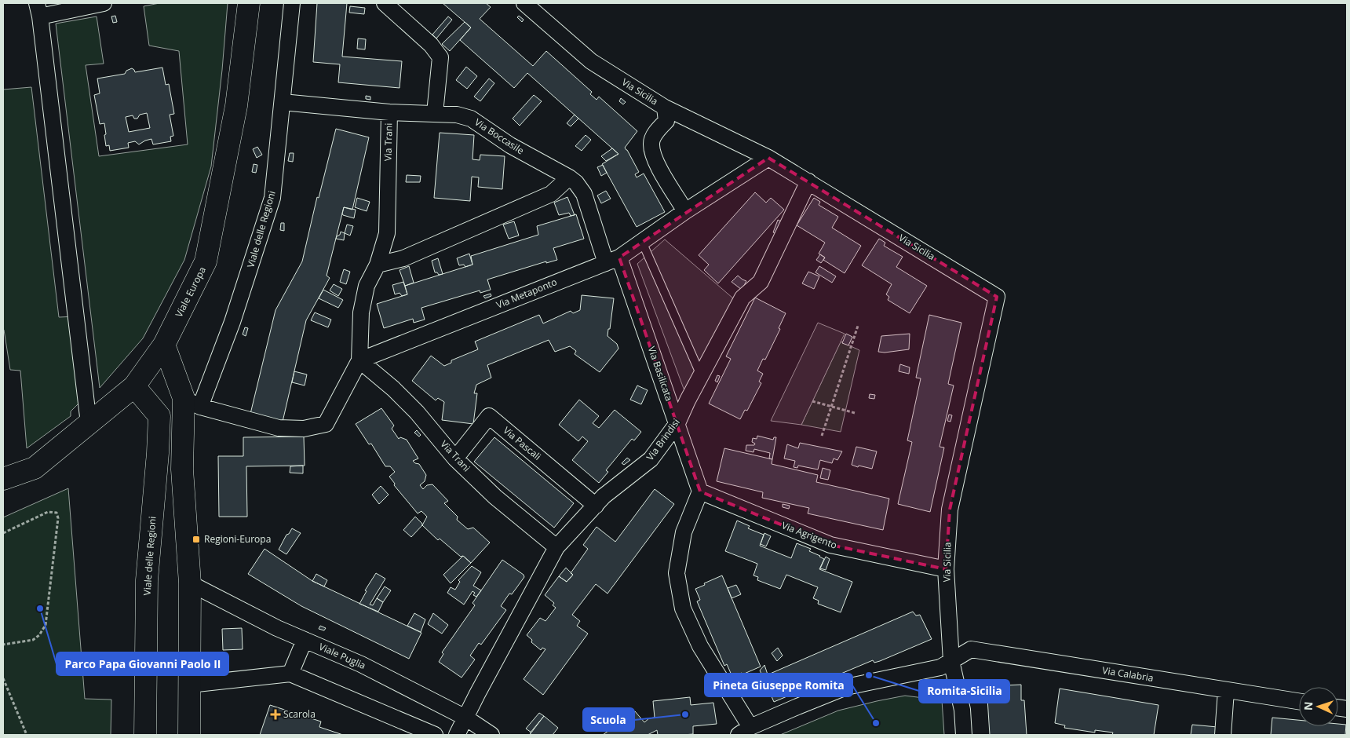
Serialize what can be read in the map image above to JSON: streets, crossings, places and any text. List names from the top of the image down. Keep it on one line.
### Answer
{"streets":{"street":["Via Sicilia","Via Boccasile","Via Trani","Viale delle Regioni","Viale Europa","Via Metaponto","Via Basilicata","Via Brindisi","Via Pascali","Via Agrigento","Viale Puglia","Via Calabria"]},"crossings":[["Via Sicilia","Via Metaponto"],["Via Sicilia","Via Brindisi"],["Via Sicilia","Via Agrigento"],["Via Sicilia","Via Calabria"],["Via Boccasile","Via Trani"],["Via Boccasile","Viale delle Regioni"],["Via Boccasile","Via Metaponto"],["Via Boccasile","Via Basilicata"],["Via Trani","Viale delle Regioni"],["Via Trani","Via Metaponto"],["Via Trani","Via Brindisi"],["Via Trani","Via Pascali"],["Viale delle Regioni","Viale Europa"],["Viale delle Regioni","Viale Puglia"],["Via Metaponto","Via Basilicata"],["Via Basilicata","Via Brindisi"],["Via Basilicata","Via Agrigento"],["Via Brindisi","Via Pascali"],["Via Brindisi","Viale Puglia"]],"places":{"transit":["Regioni-Europa"],"other":["Parco Papa Giovanni Paolo II","Romita-Sicilia","Scuola","Pineta Giuseppe Romita"],"health":["Scarola"]},"north":"left"}
